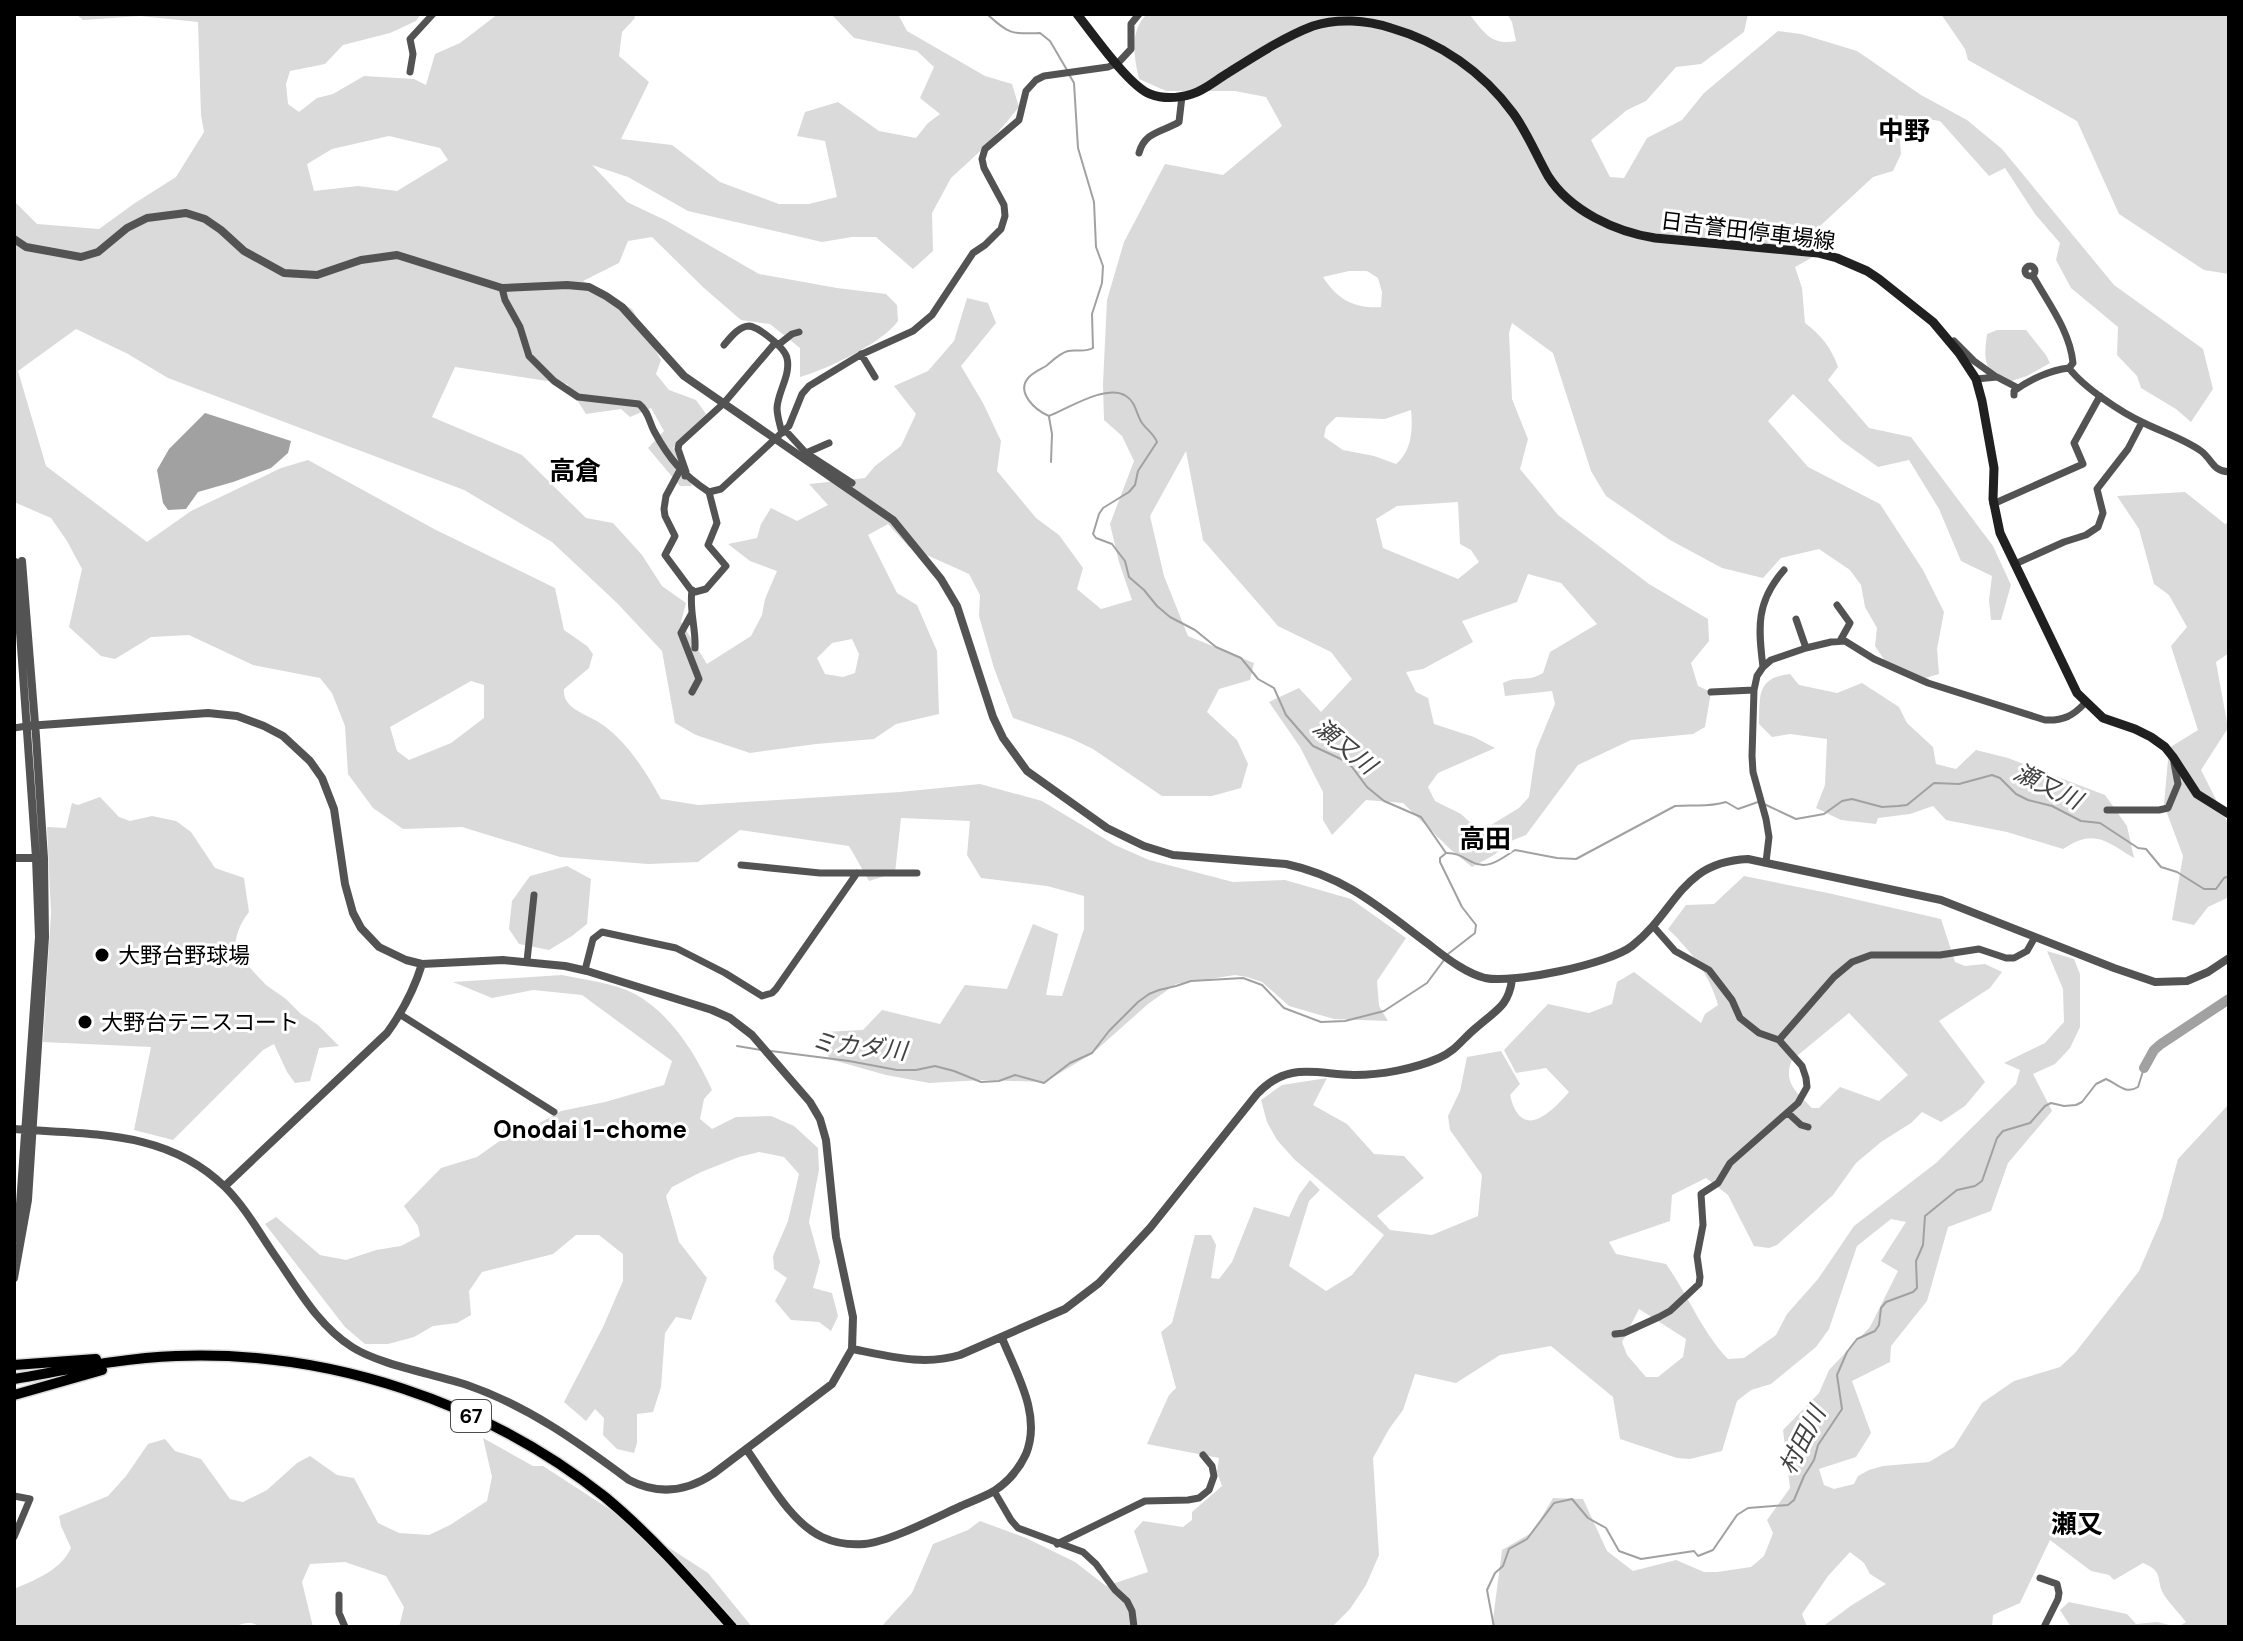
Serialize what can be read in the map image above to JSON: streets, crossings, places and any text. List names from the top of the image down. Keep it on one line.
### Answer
{"streets":{"main road":["日吉誉田停車場線","67"]},"districts":["中野","高倉","高田","Onodai 1-chome","瀬又"],"water":["瀬又川","ミカダ川","村田川"],"places":["大野台野球場","大野台テニスコート"]}
